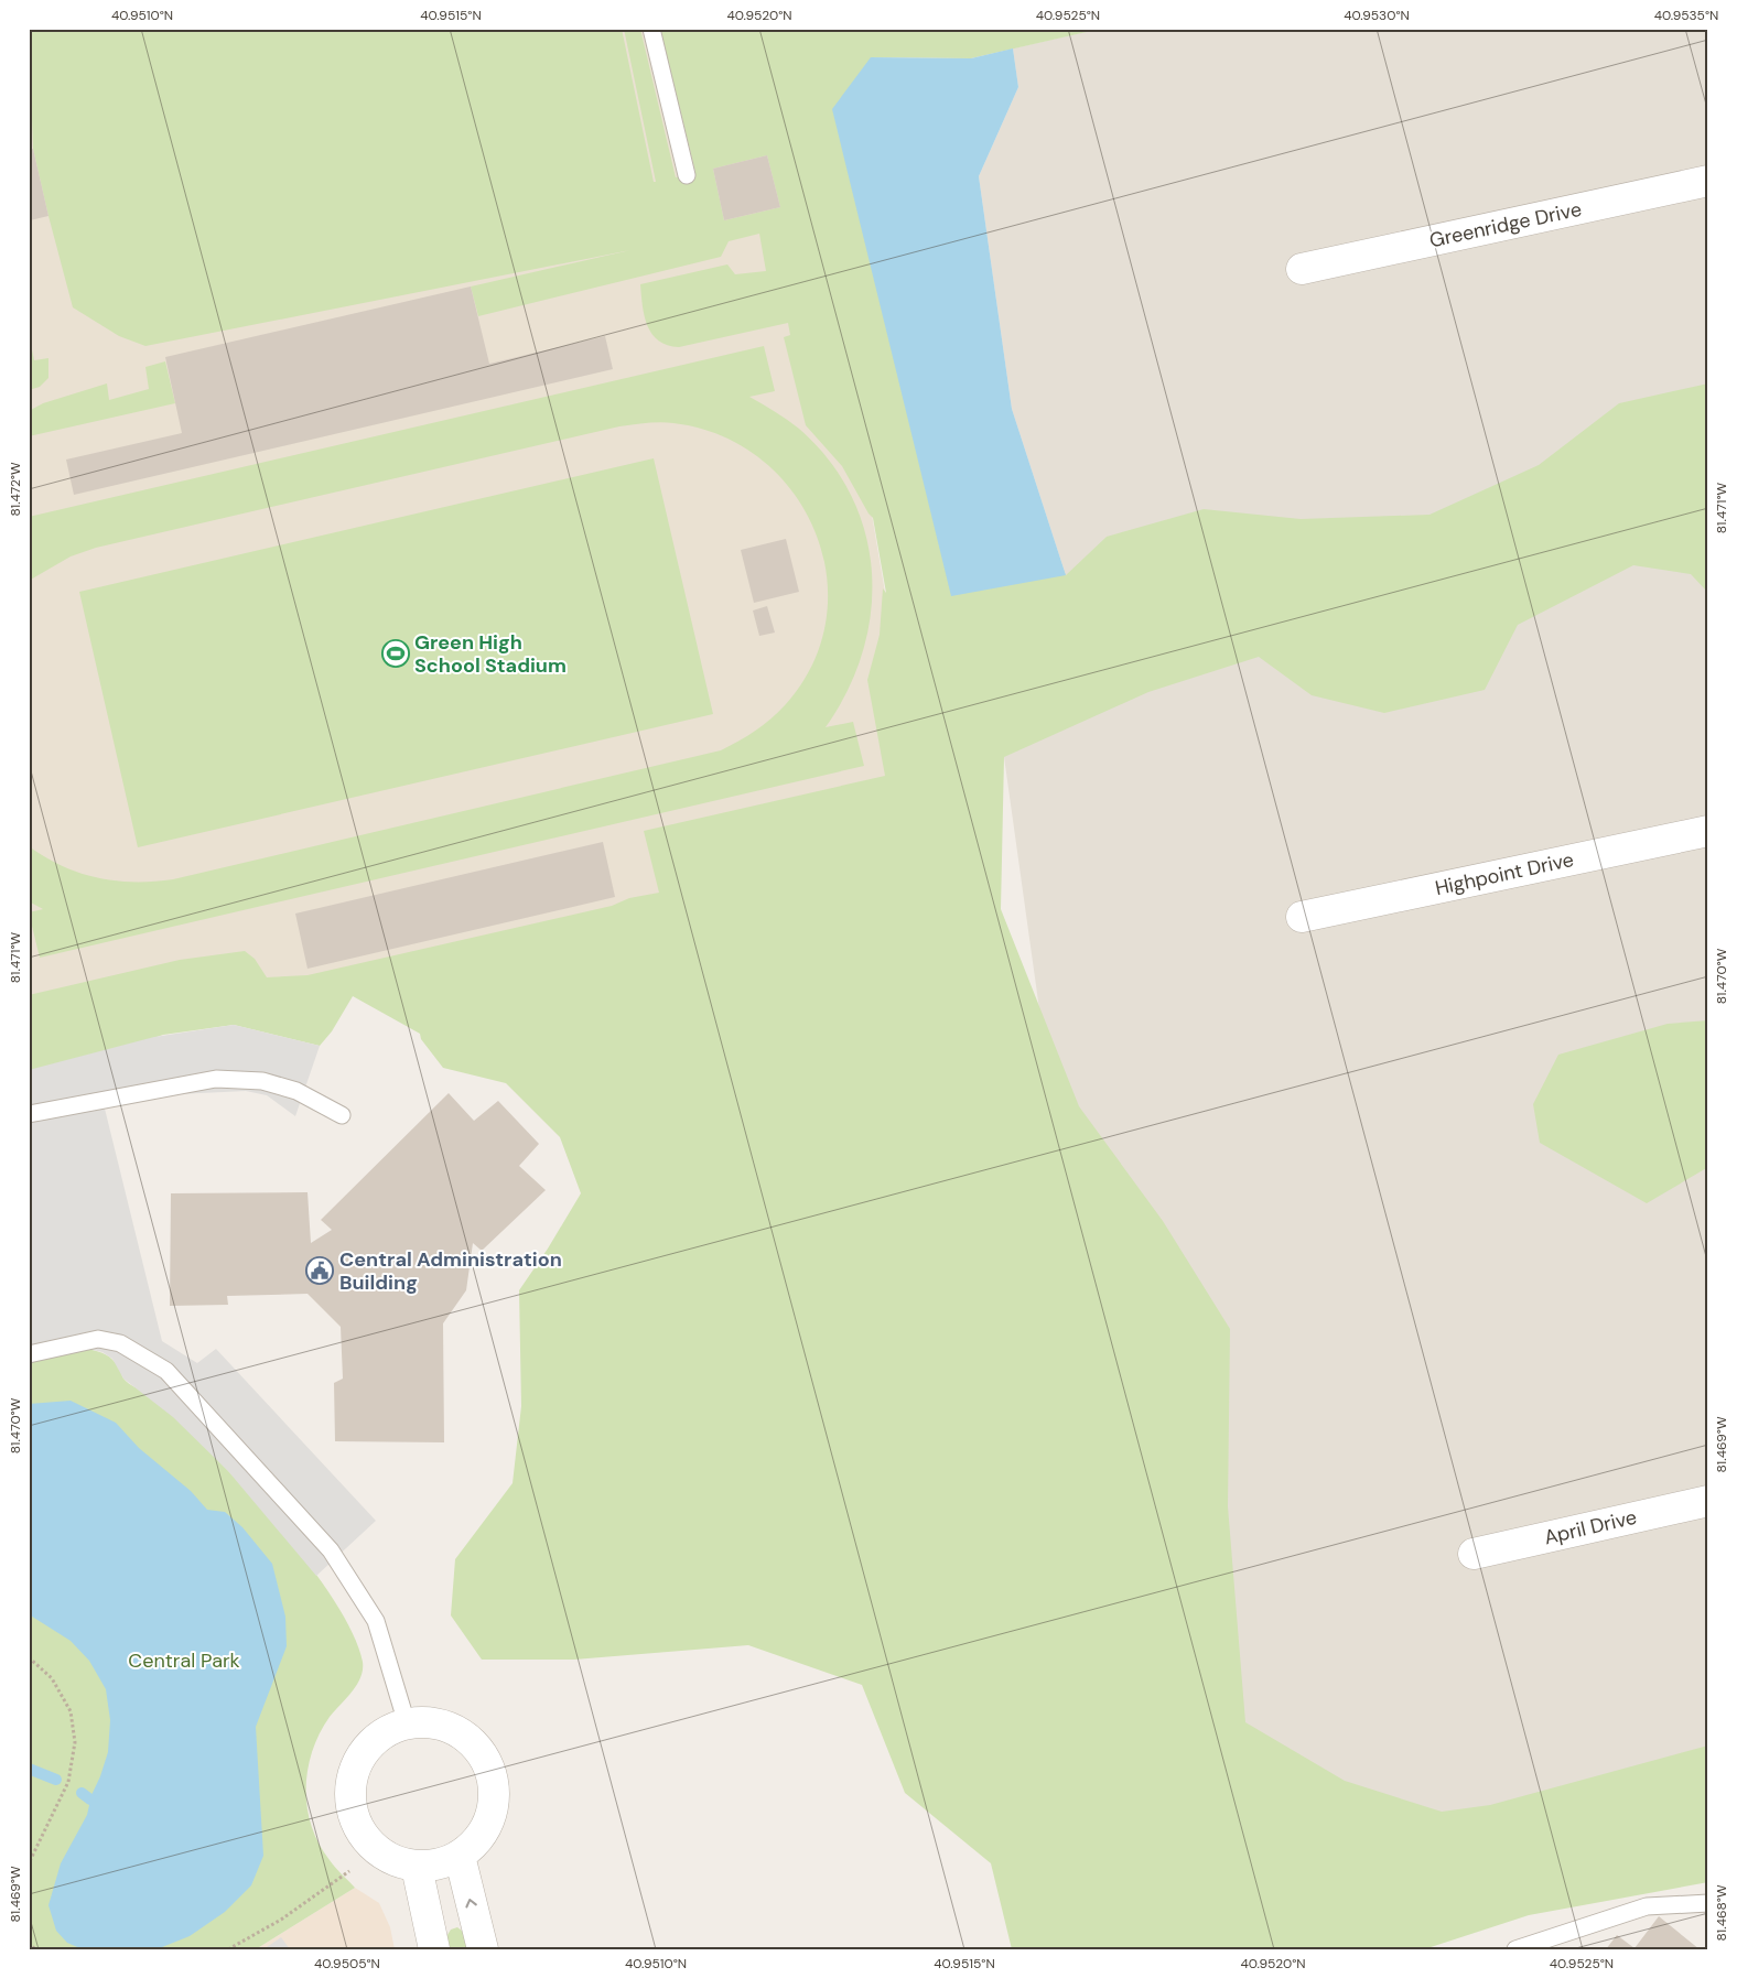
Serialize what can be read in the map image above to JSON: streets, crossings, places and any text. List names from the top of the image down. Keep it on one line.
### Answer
{"streets":{"street":["Greenridge Drive","Highpoint Drive","April Drive"]},"parks":["Central Park"],"places":{"sports":["Green High School Stadium"],"public building":["Central Administration Building"]},"coordinates":["40.9510°N","40.9515°N","40.9520°N","40.9525°N","40.9530°N","40.9535°N","81.472°W","81.471°W","81.470°W","81.469°W","81.468°W","40.9505°N"]}
